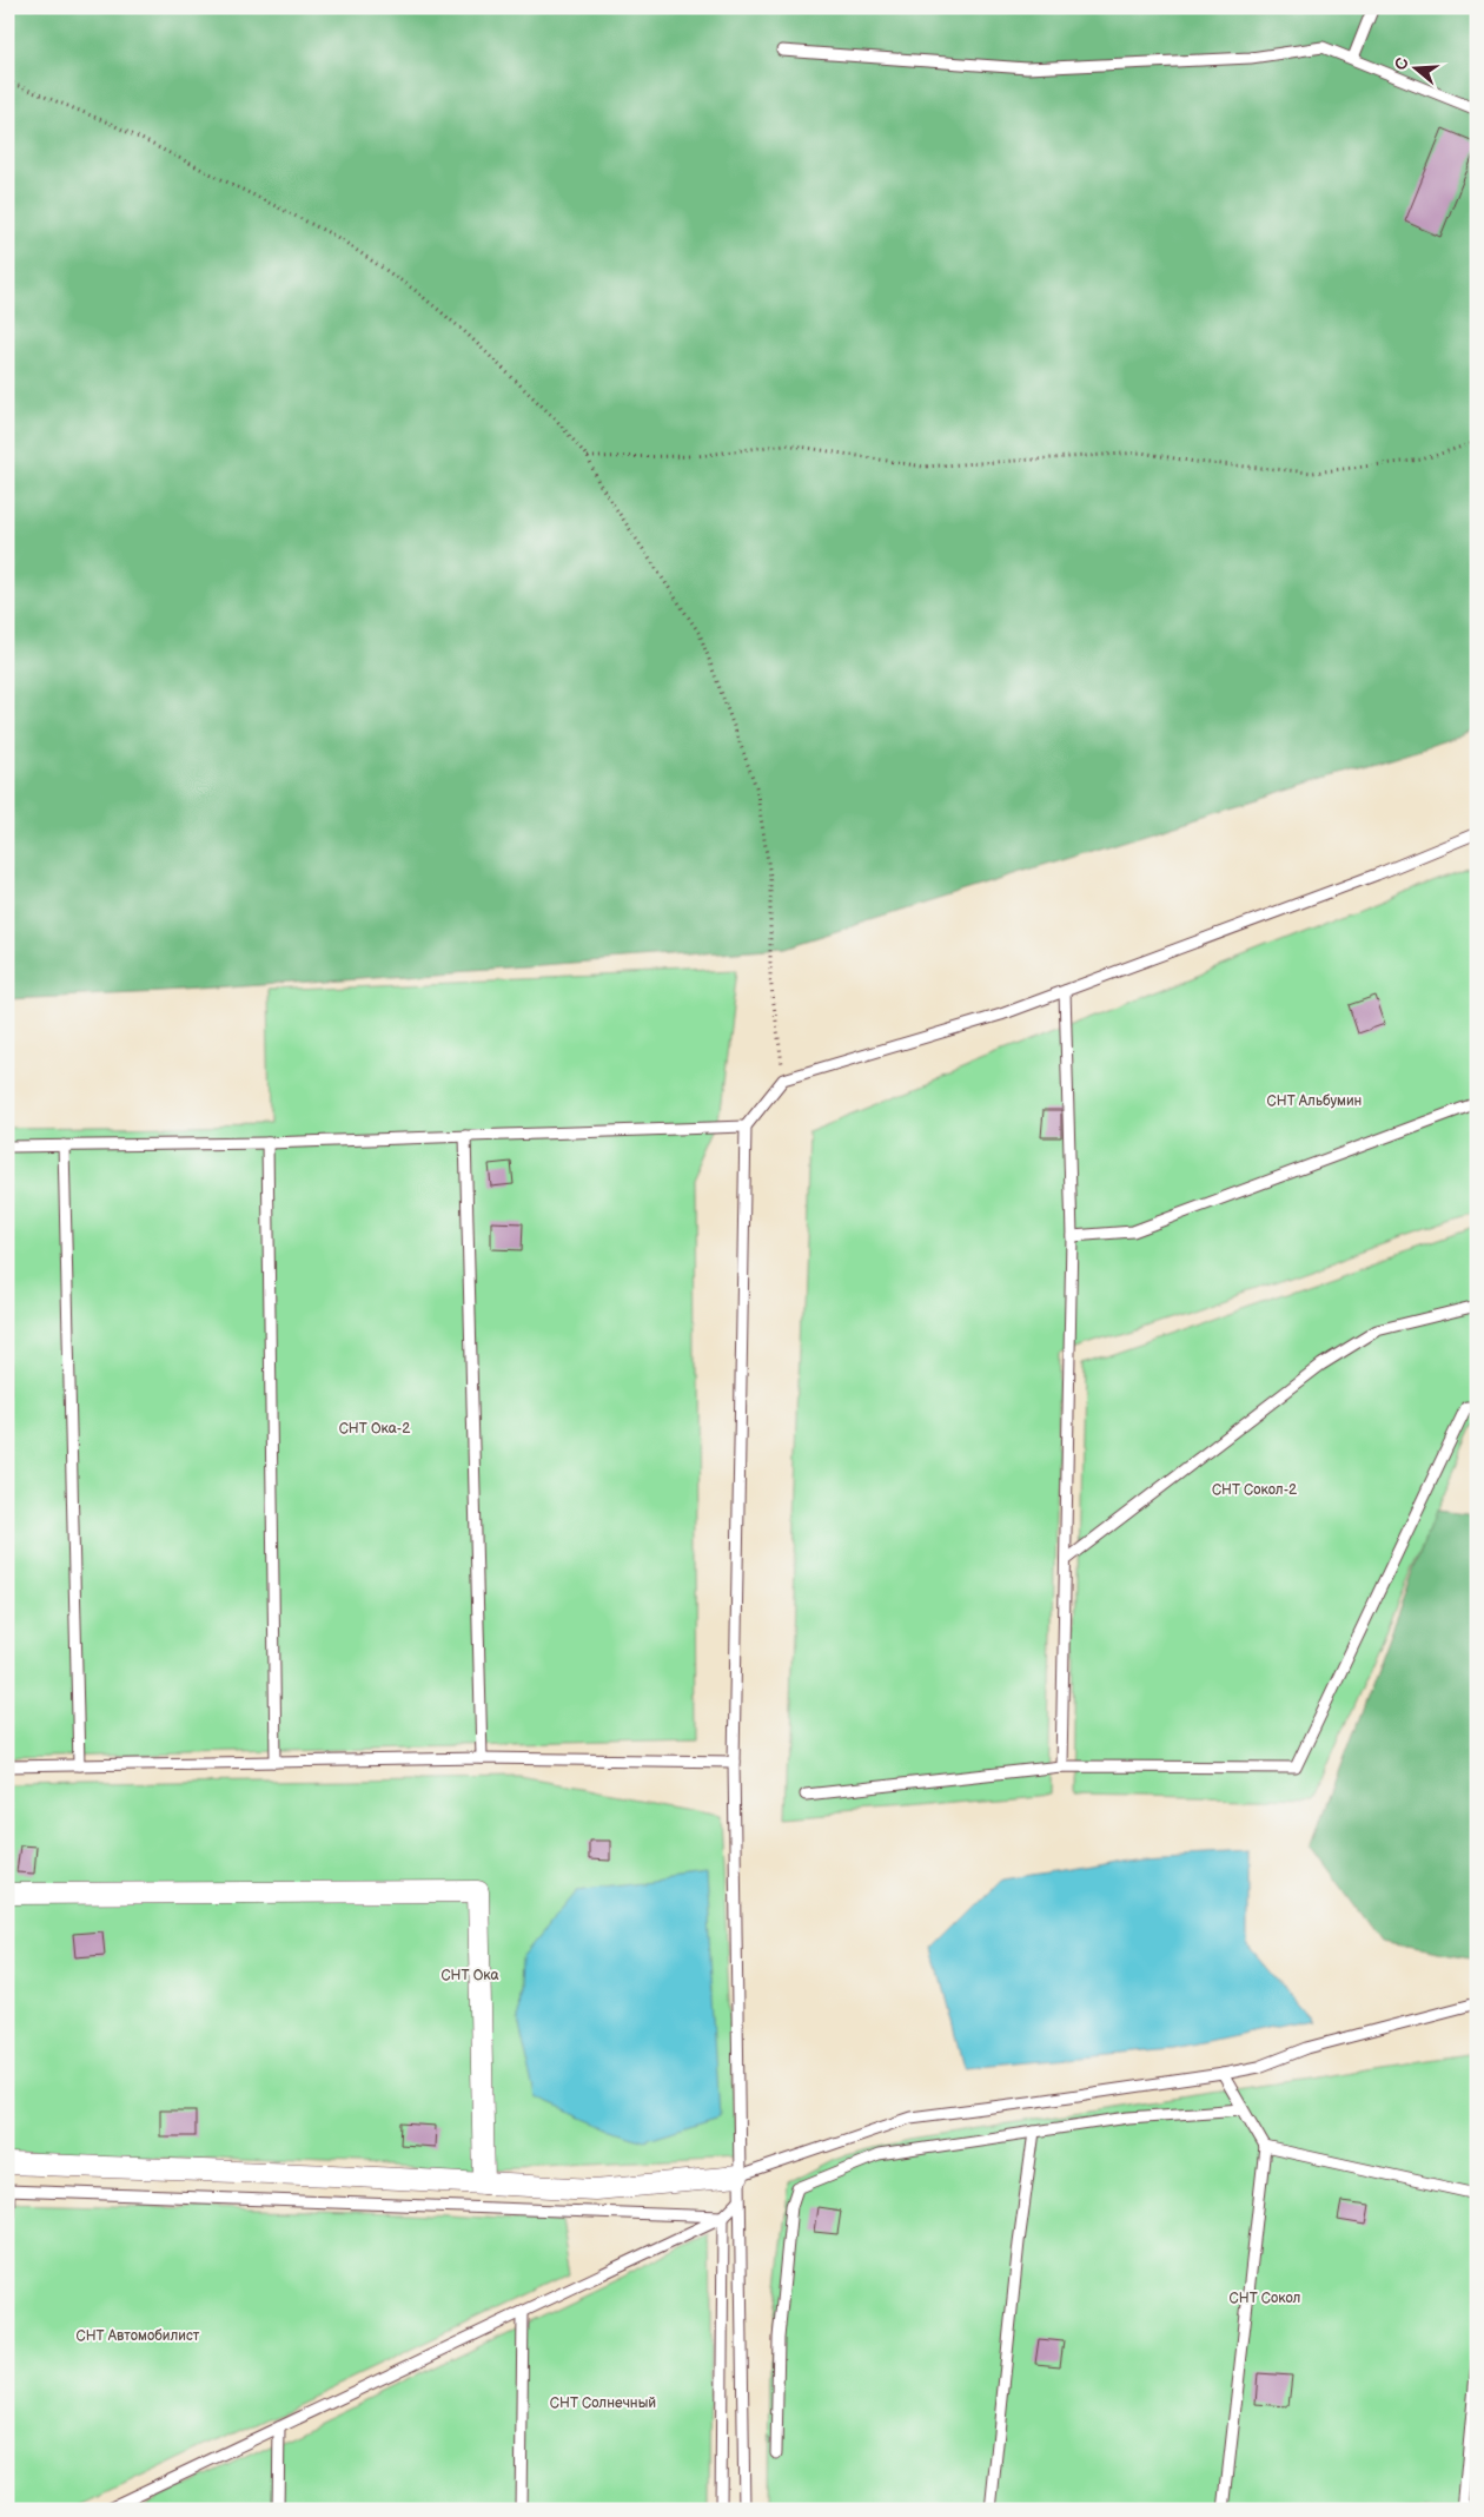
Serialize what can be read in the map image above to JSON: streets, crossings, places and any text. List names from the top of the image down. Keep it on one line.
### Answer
{"parks":["СНТ Альбумин","СНТ Ока-2","СНТ Сокол-2","СНТ Ока","СНТ Сокол","СНТ Автомобилист","СНТ Солнечный"],"north":"left"}
